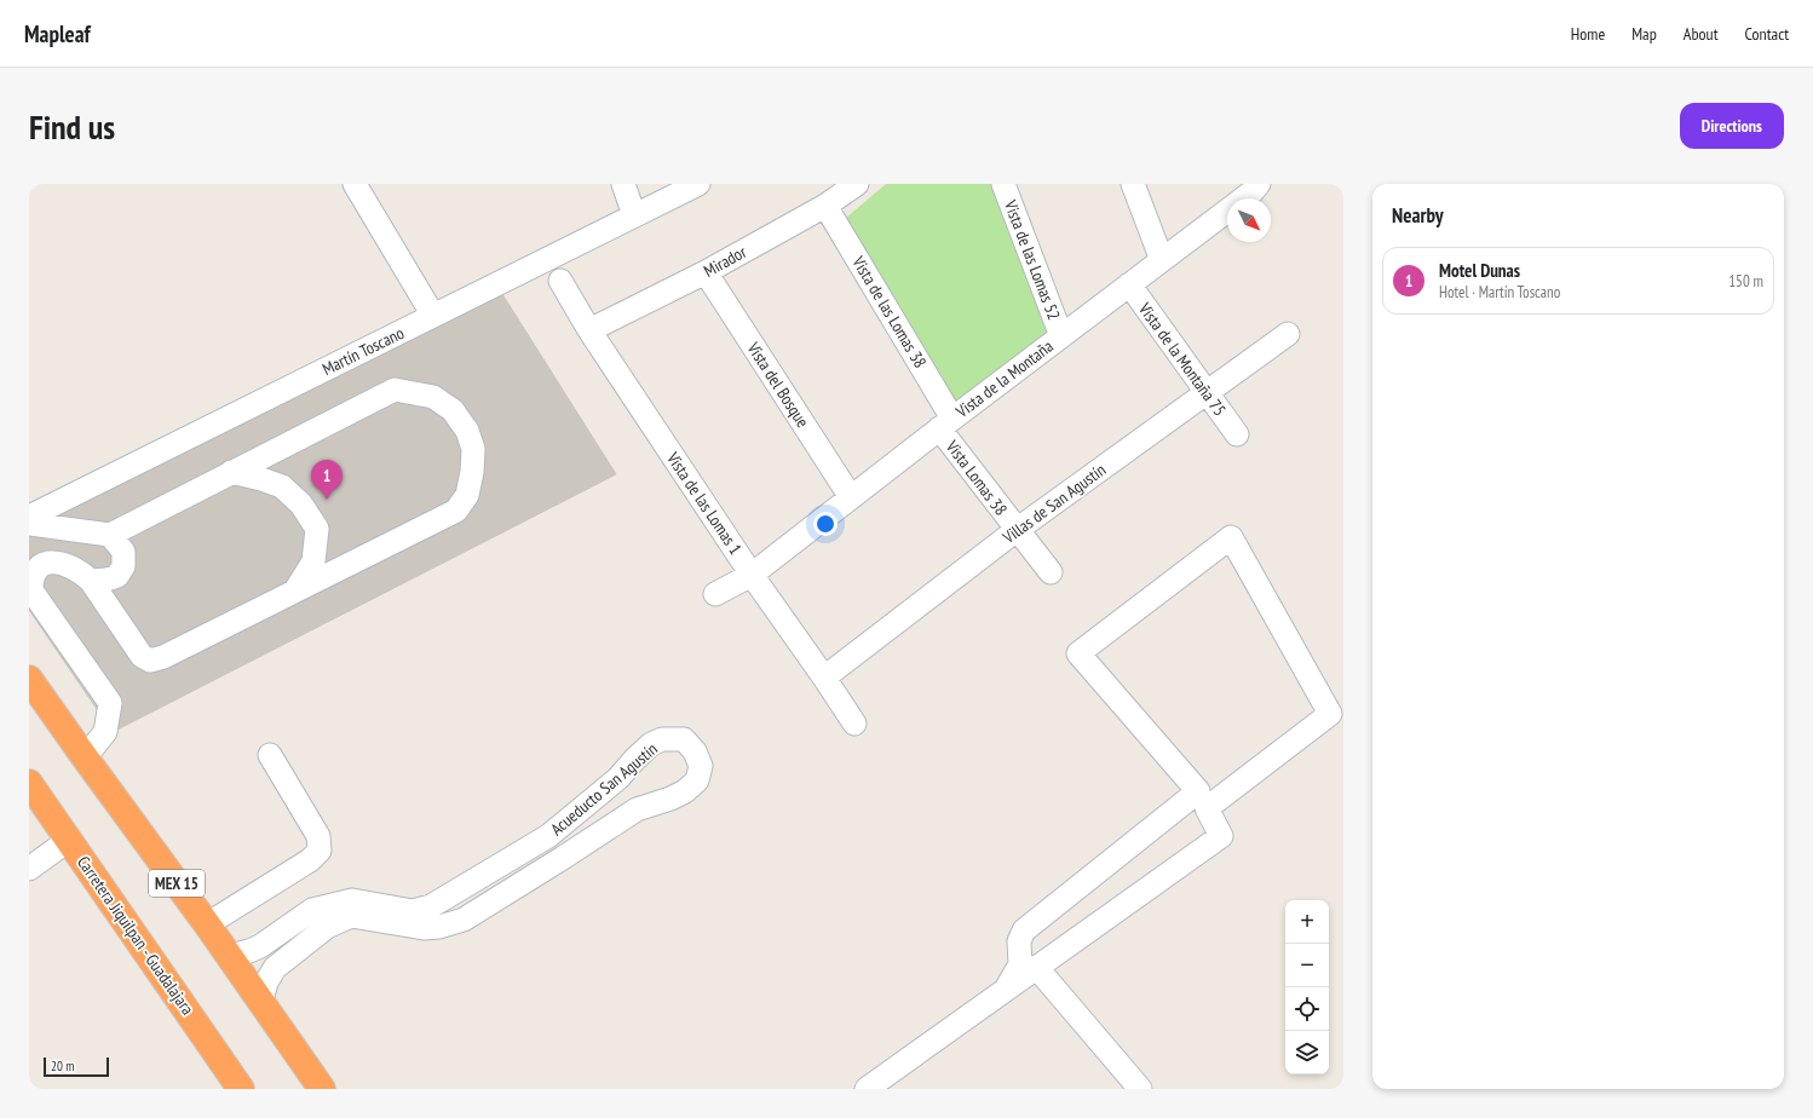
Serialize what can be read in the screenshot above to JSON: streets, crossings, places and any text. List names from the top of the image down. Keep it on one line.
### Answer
{"streets":{"highway":["MEX 15","Carretera Jiquilpan - Guadalajara"],"street":["Vista de las Lomas 52","Mirador","Vista de las Lomas 38","Martín Toscano","Vista de la Montaña 75","Vista de la Montaña","Vista del Bosque","Vista Lomas 38","Vista de las Lomas 1","Villas de San Agustín","Acueducto San Agustín"]},"crossings":[["Vista de las Lomas 52","Vista de la Montaña"],["Mirador","Vista de las Lomas 38"],["Mirador","Vista del Bosque"],["Mirador","Vista de las Lomas 1"],["Vista de las Lomas 38","Vista de la Montaña"],["Vista de las Lomas 38","Vista Lomas 38"],["Vista de la Montaña 75","Vista de la Montaña"],["Vista de la Montaña 75","Villas de San Agustín"],["Vista de la Montaña","Vista del Bosque"],["Vista de la Montaña","Vista Lomas 38"],["Vista de la Montaña","Vista de las Lomas 1"],["Vista Lomas 38","Villas de San Agustín"],["Vista de las Lomas 1","Villas de San Agustín"],["Acueducto San Agustín","MEX 15"]],"scale_bar":"20 m","north":"bottom right","page":{"header":"Mapleaf","nav":["Home","Map","About","Contact"],"buttons":"Directions","title":"Find us","heading":"Nearby","list":[{"mark":"1","name":"Motel Dunas","note":"Hotel · Martín Toscano","value":"150 m"}],"pins":"1","map_buttons":["+","−"],"scale":"20 m"}}
